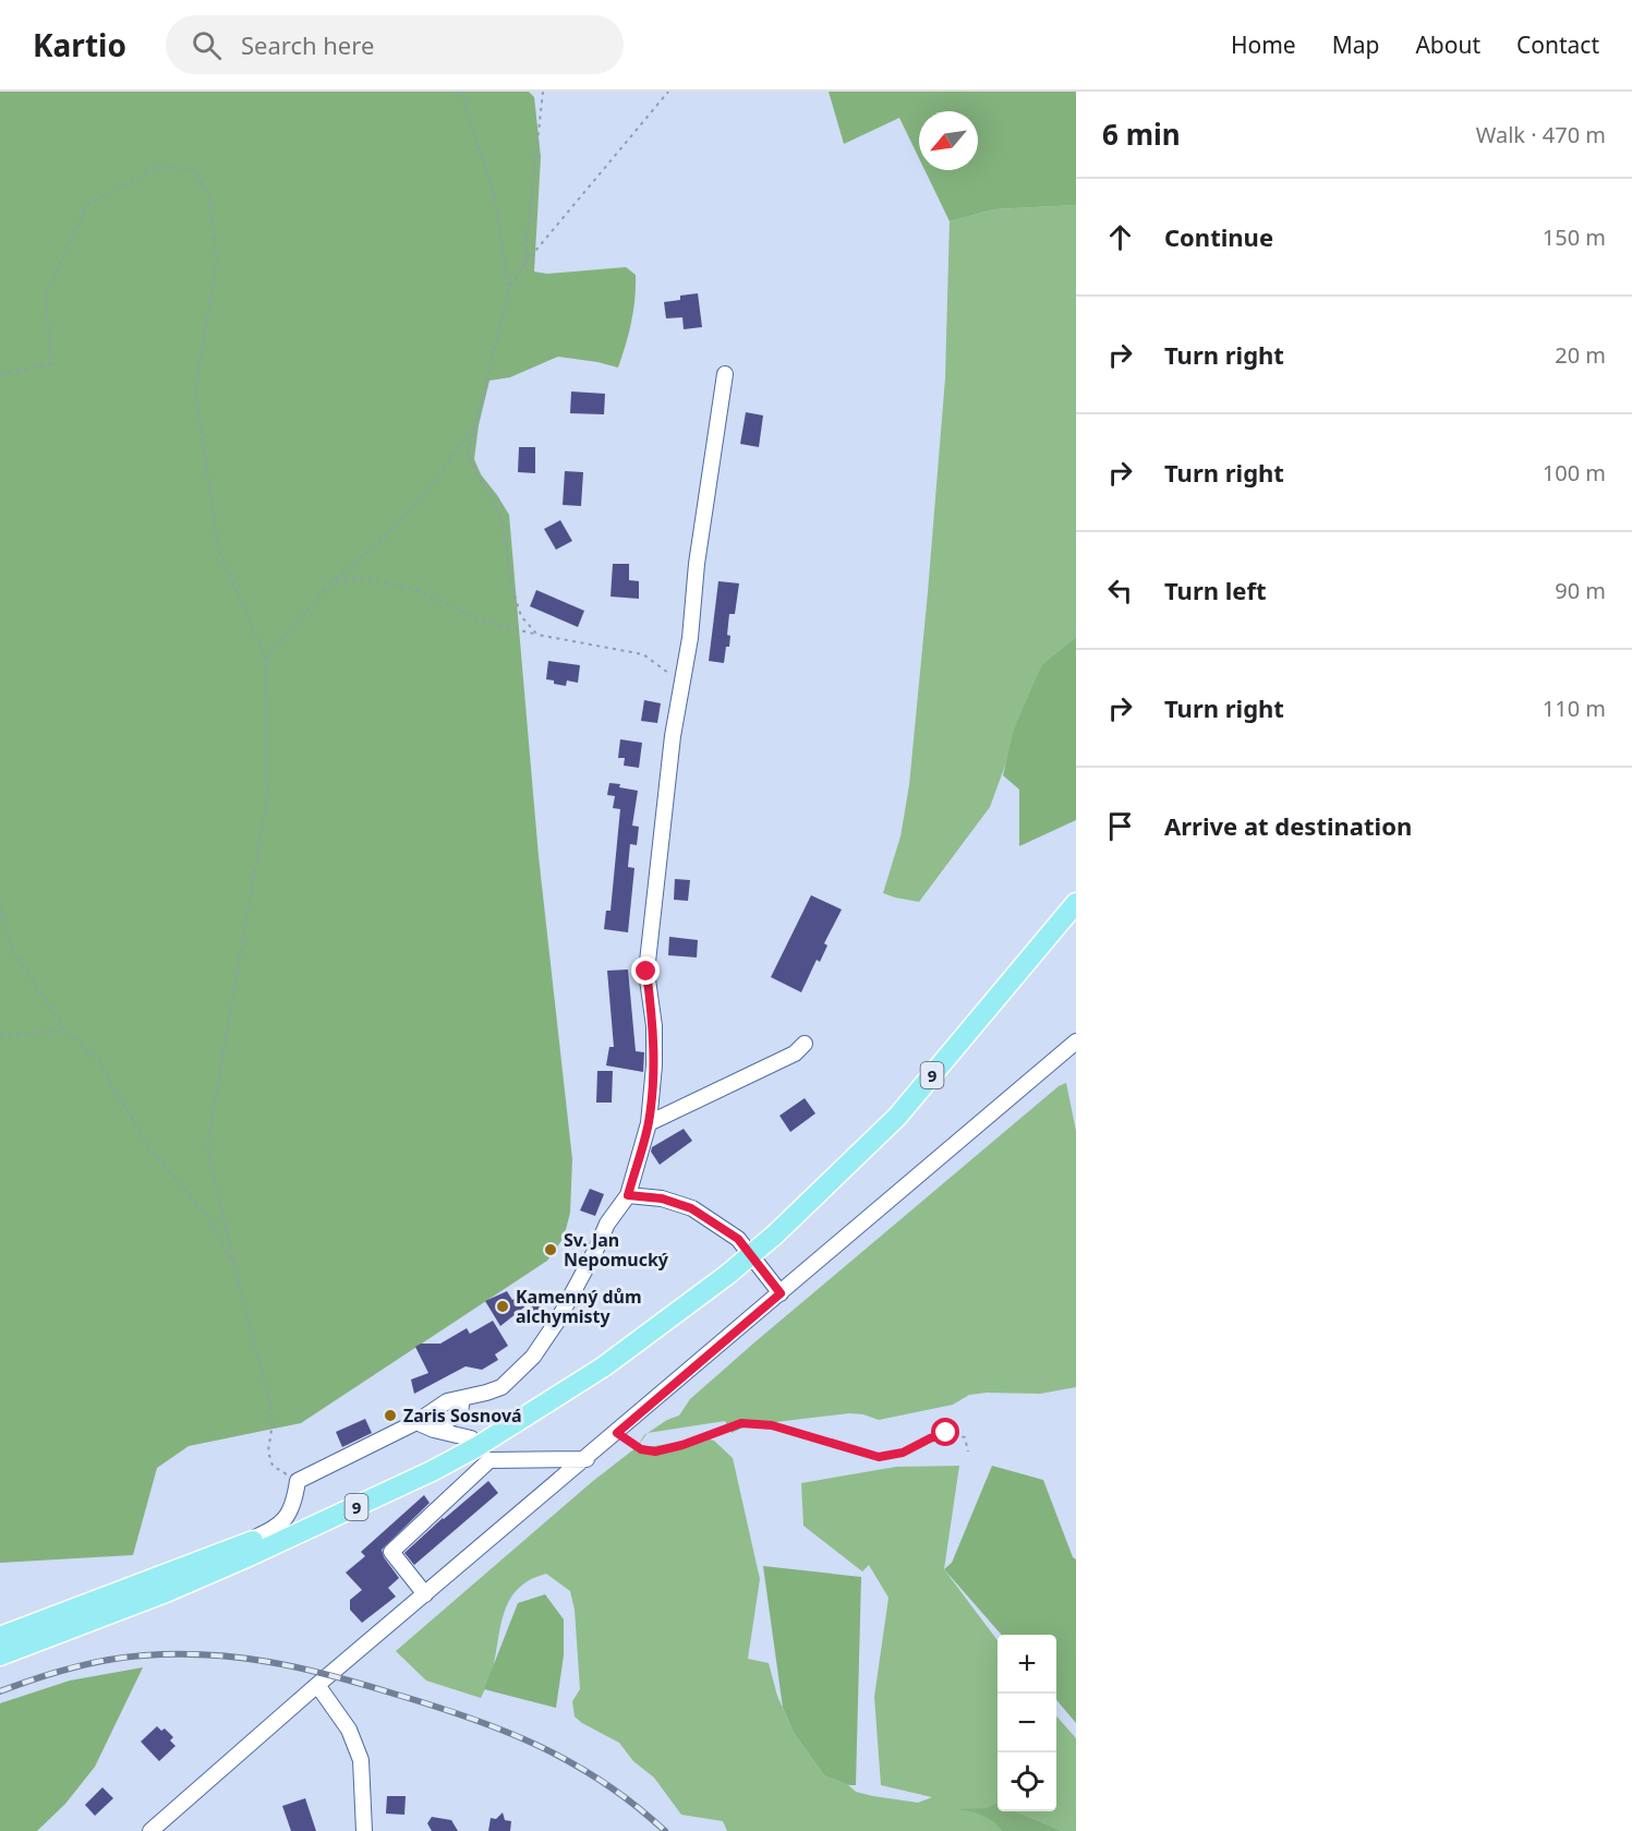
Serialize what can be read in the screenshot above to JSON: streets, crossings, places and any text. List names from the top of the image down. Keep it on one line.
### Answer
{"streets":{"main road":["9"]},"places":["Sv. Jan Nepomucký","Kamenný dům alchymisty","Zaris Sosnová"],"north":"bottom left","page":{"header":"Kartio","search":"Search here","nav":["Home","Map","About","Contact"],"heading":["6 min","Walk · 470 m"],"list":[["Continue","150 m"],["Turn right","20 m"],["Turn right","100 m"],["Turn left","90 m"],["Turn right","110 m"],"Arrive at destination"],"map_buttons":["+","−"]}}
